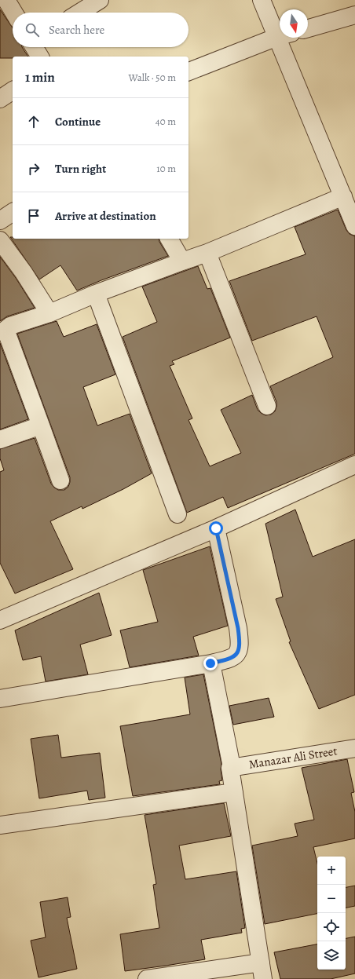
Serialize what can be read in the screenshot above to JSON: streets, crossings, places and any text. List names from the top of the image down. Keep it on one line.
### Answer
{"streets":{"street":["Manazar Ali Street"]},"north":"bottom","page":{"search":"Search here","heading":["1 min","Walk · 50 m"],"list":[["Continue","40 m"],["Turn right","10 m"],"Arrive at destination"],"map_buttons":["+","−"]}}
